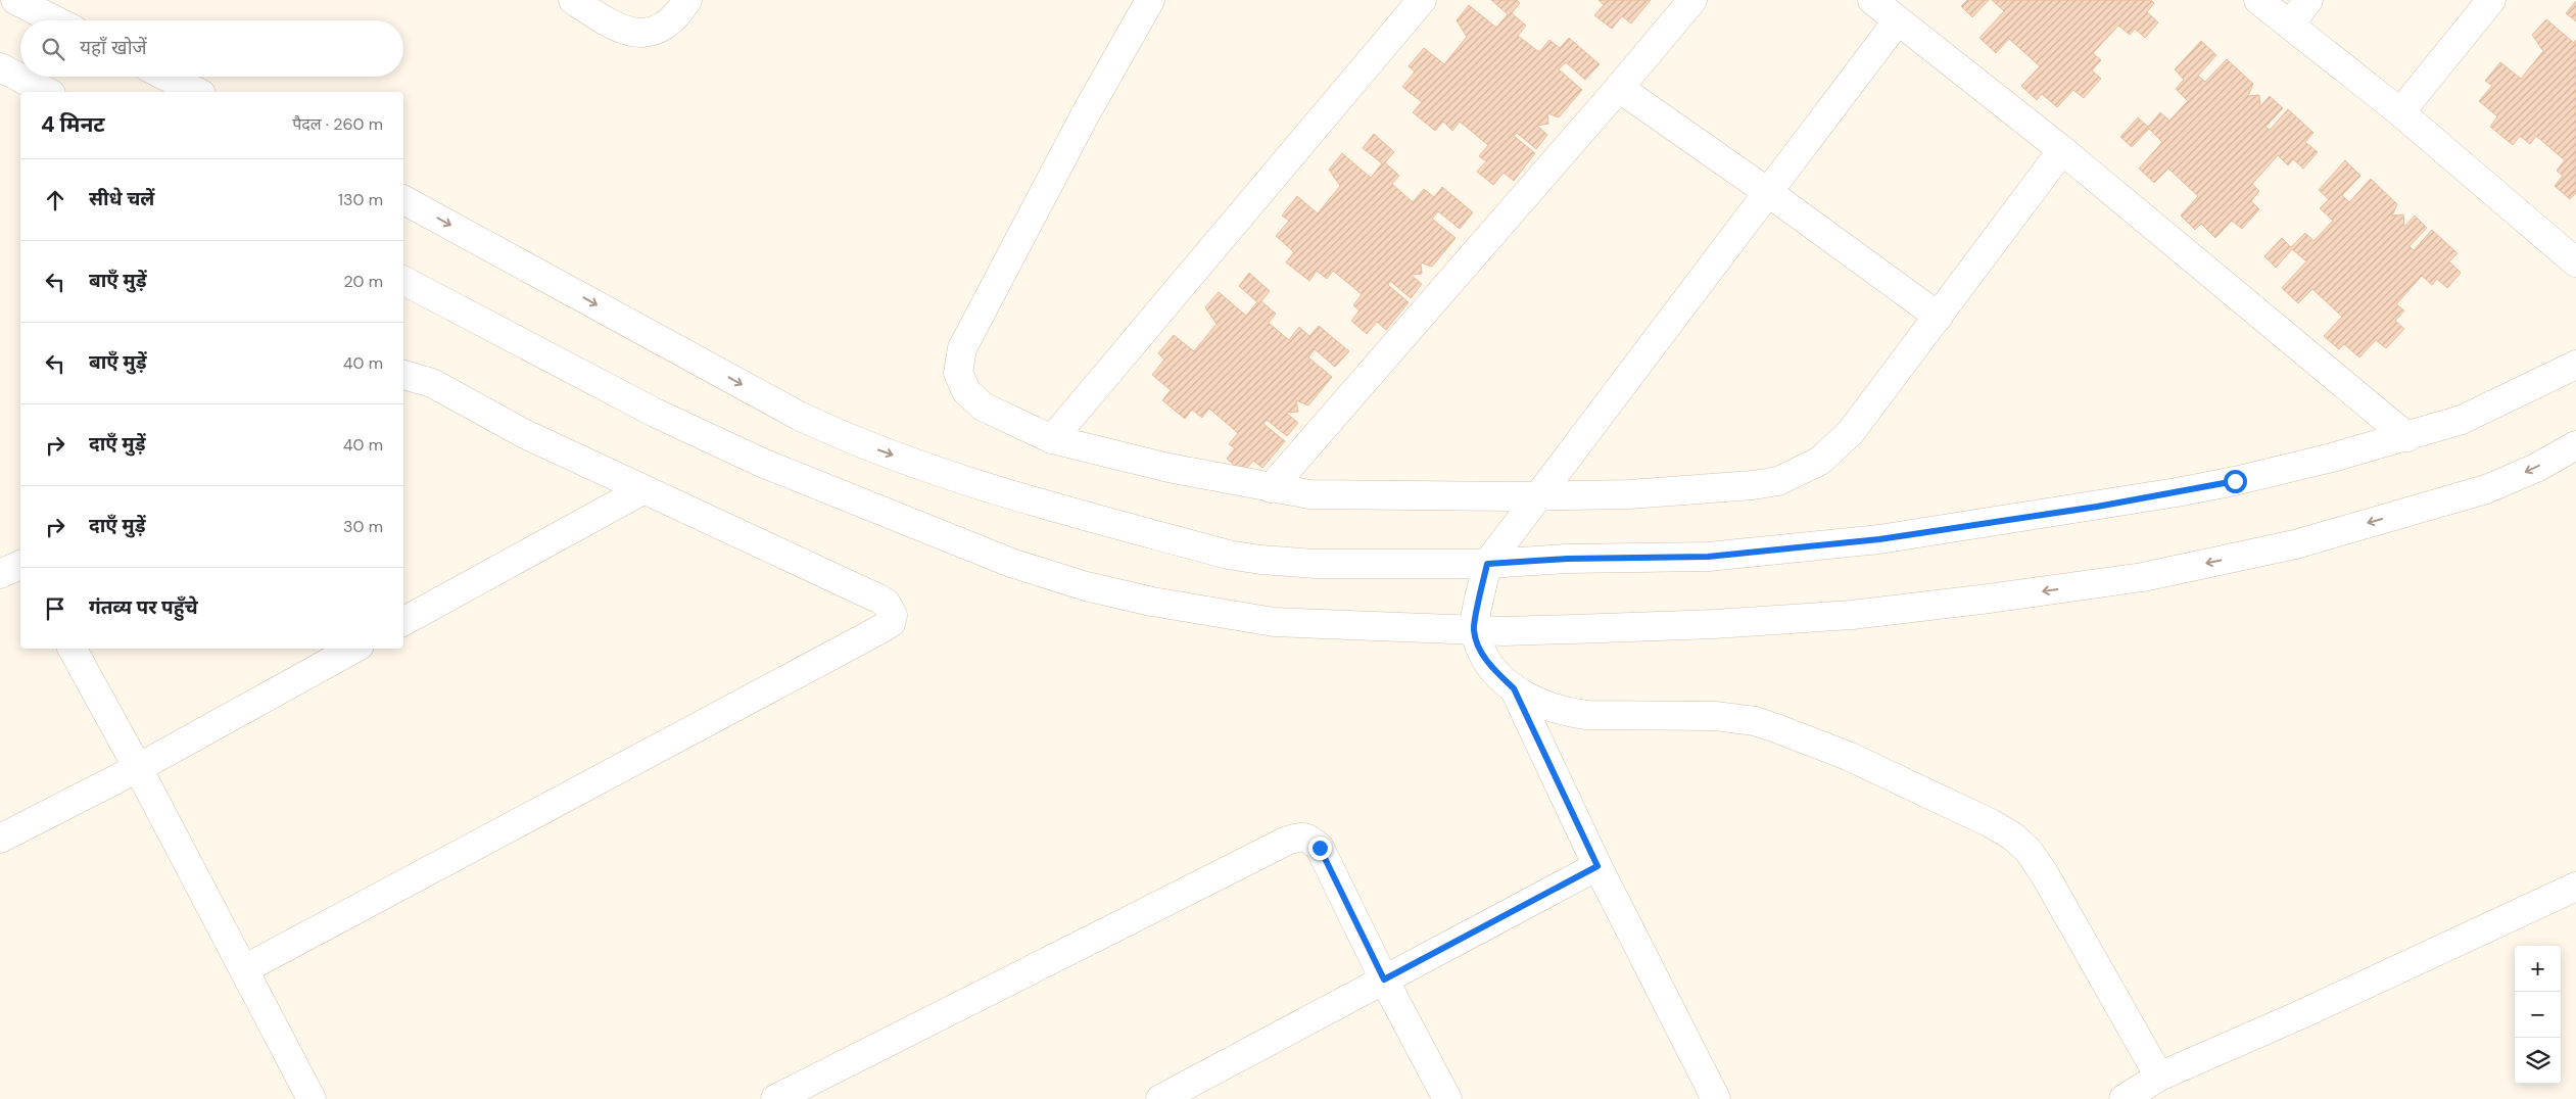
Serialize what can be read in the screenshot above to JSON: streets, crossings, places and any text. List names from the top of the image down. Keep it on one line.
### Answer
{"page":{"search":"यहाँ खोजें","heading":["4 मिनट","पैदल · 260 m"],"list":[["सीधे चलें","130 m"],["बाएँ मुड़ें","20 m"],["बाएँ मुड़ें","40 m"],["दाएँ मुड़ें","40 m"],["दाएँ मुड़ें","30 m"],"गंतव्य पर पहुँचे"],"map_buttons":["+","−"]}}
